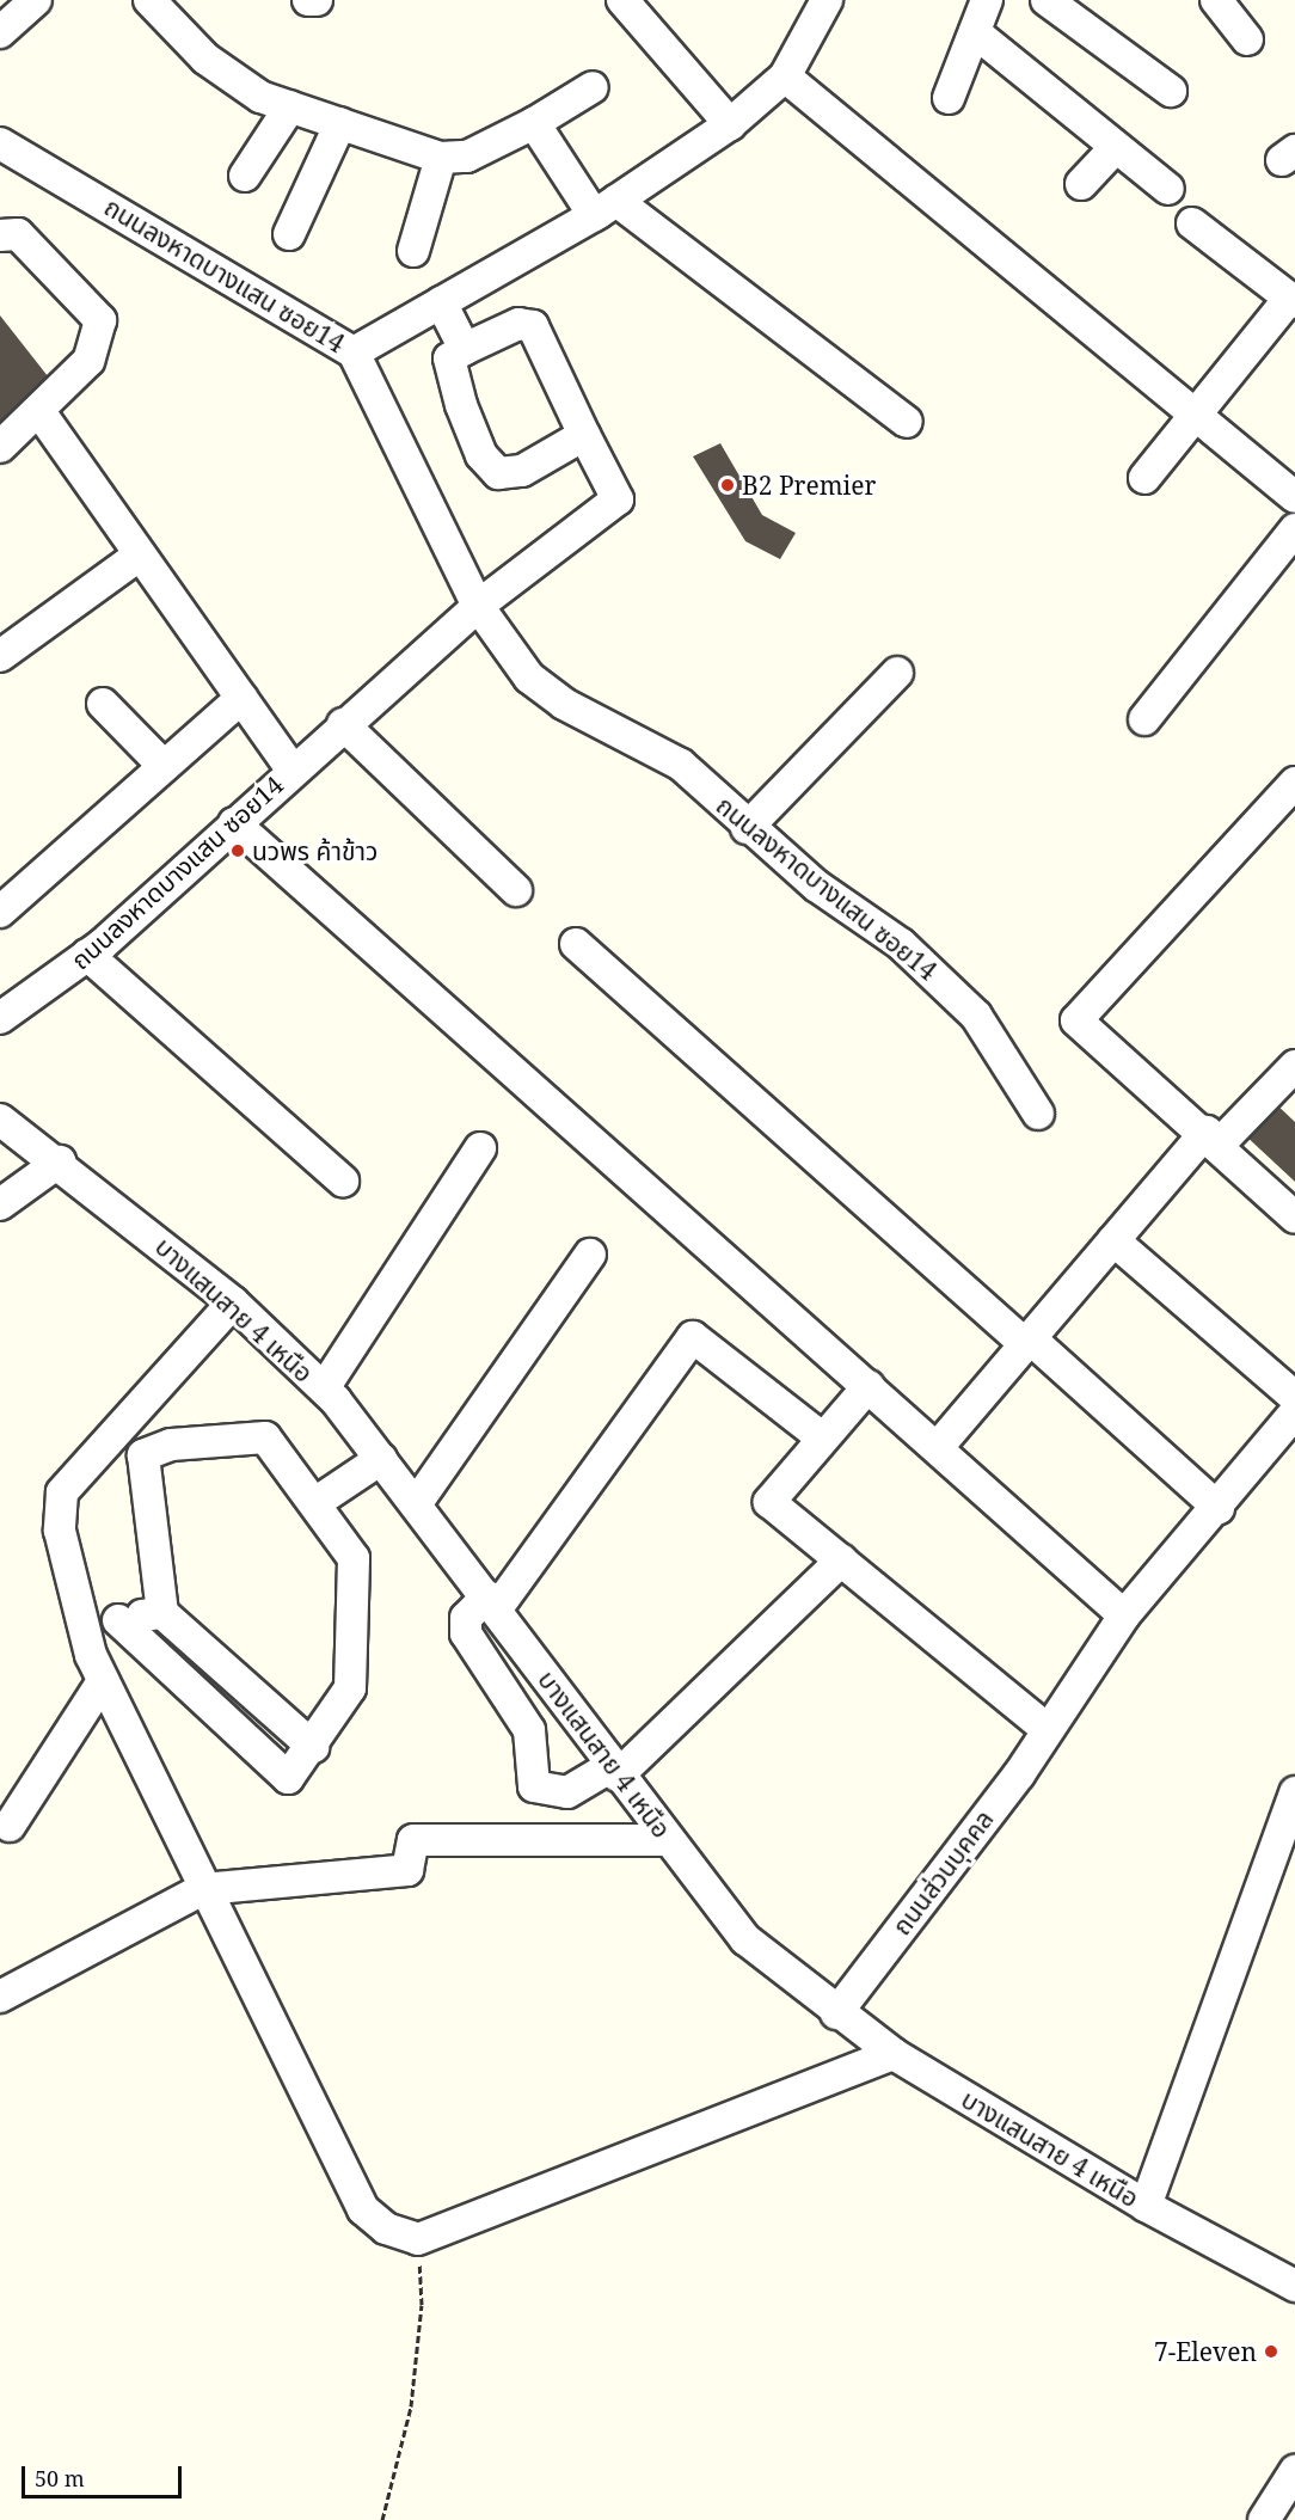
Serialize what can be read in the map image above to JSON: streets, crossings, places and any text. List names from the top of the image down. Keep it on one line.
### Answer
{"streets":{"street":["ถนนลงหาดบางแสน ซอย14","บางแสนสาย 4 เหนือ","ถนนส่วนบุคคล"]},"crossings":[["บางแสนสาย 4 เหนือ","ถนนส่วนบุคคล"]],"places":["B2 Premier","นวพร ค้าข้าว","7-Eleven"],"scale_bar":"50 m"}
